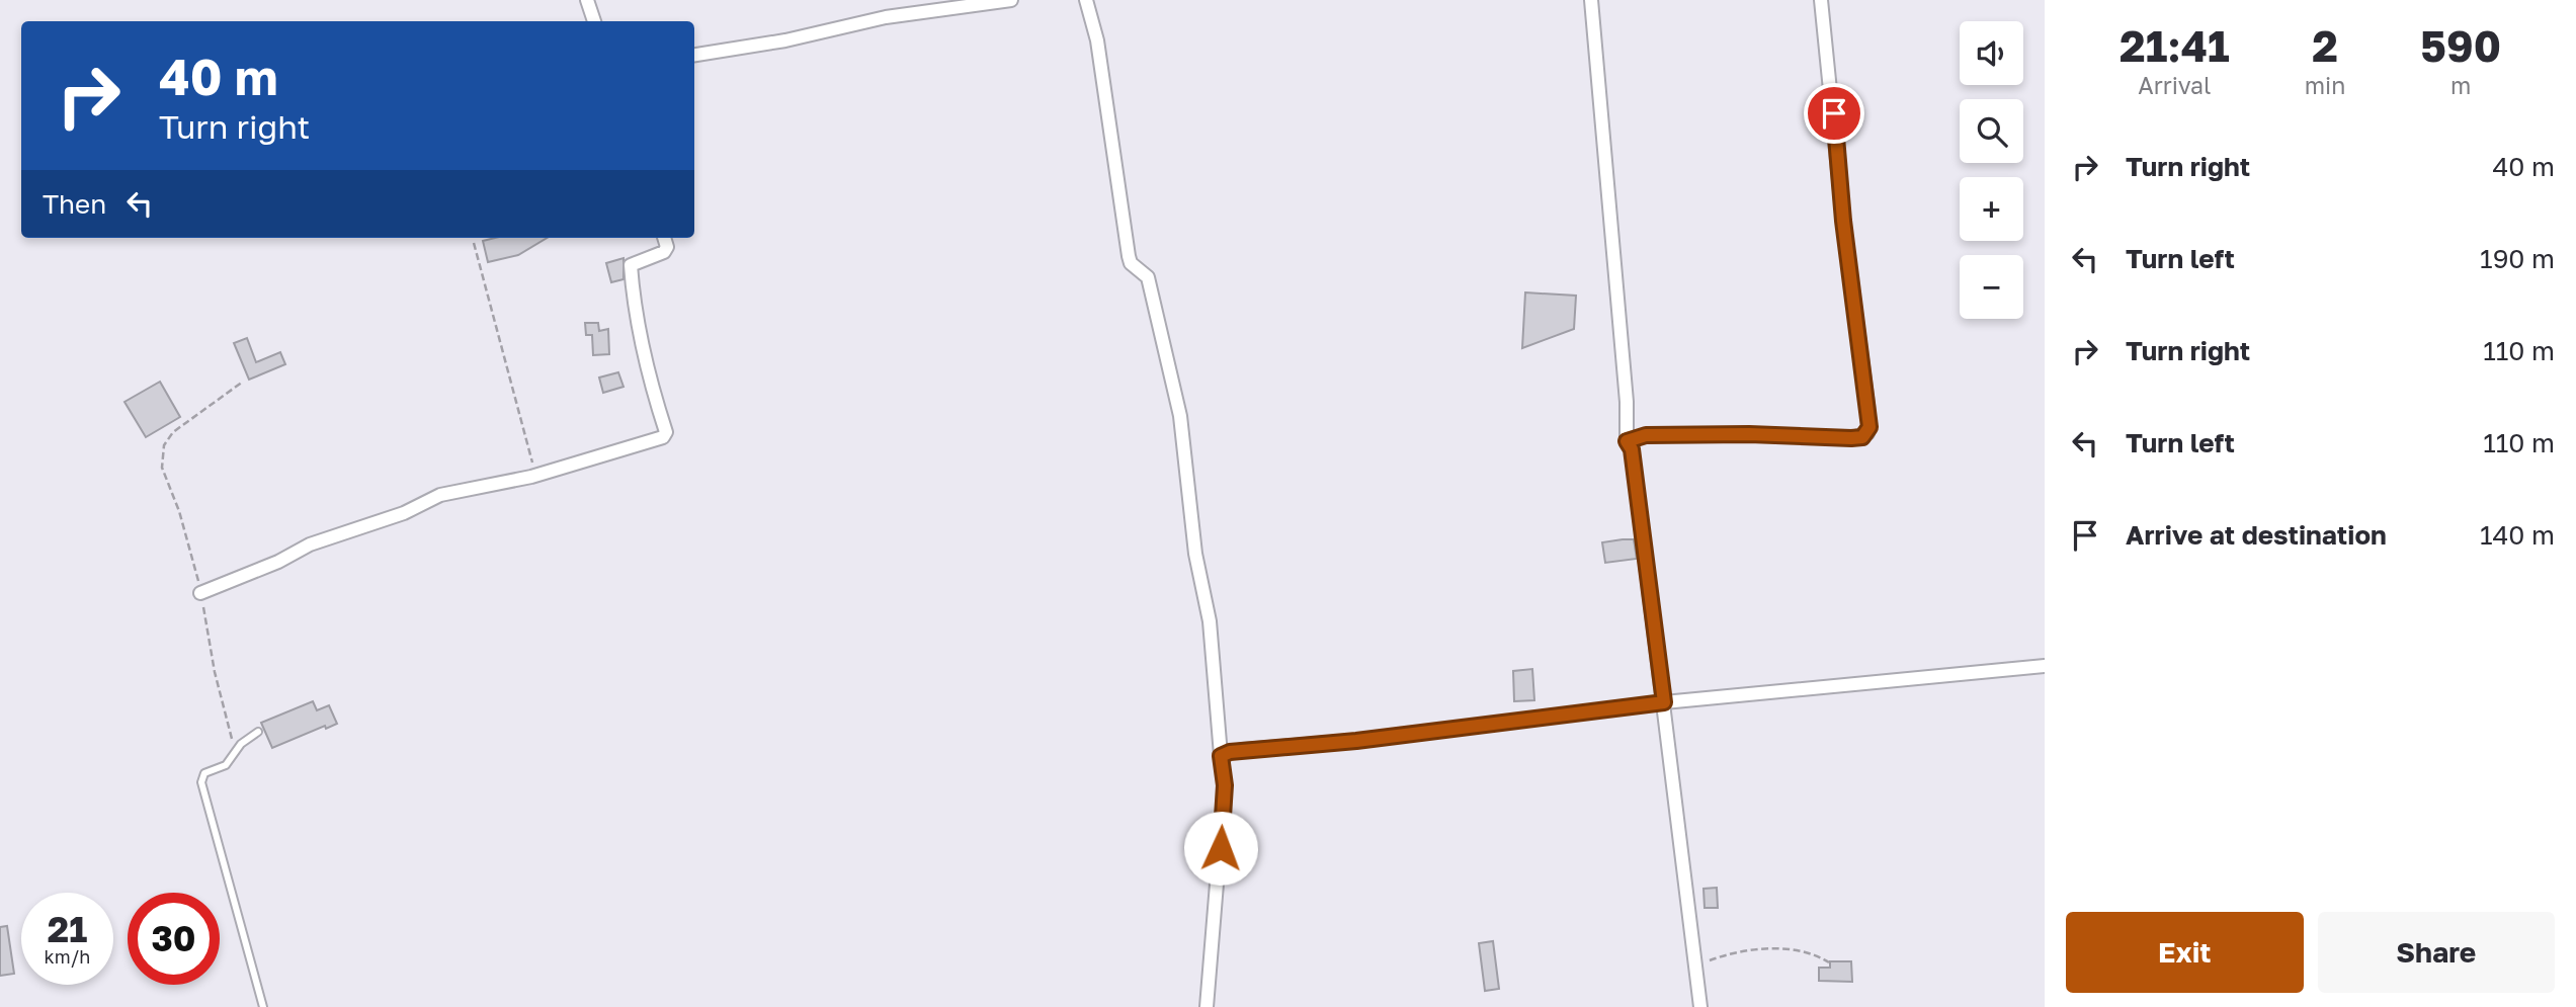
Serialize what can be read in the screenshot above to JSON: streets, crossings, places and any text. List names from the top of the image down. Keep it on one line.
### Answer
{"page":{"eta":["21:41","Arrival","2","min","590","m"],"map_buttons":["+","−"],"turn":["40 m","Turn right"],"list":[{"name":"Turn right","value":"40 m"},{"name":"Turn left","value":"190 m"},{"name":"Turn right","value":"110 m"},{"name":"Turn left","value":"110 m"},{"name":"Arrive at destination","value":"140 m"}],"then":"Then","speed":"21 km/h","limit":"30","buttons":["Exit","Share"]}}
